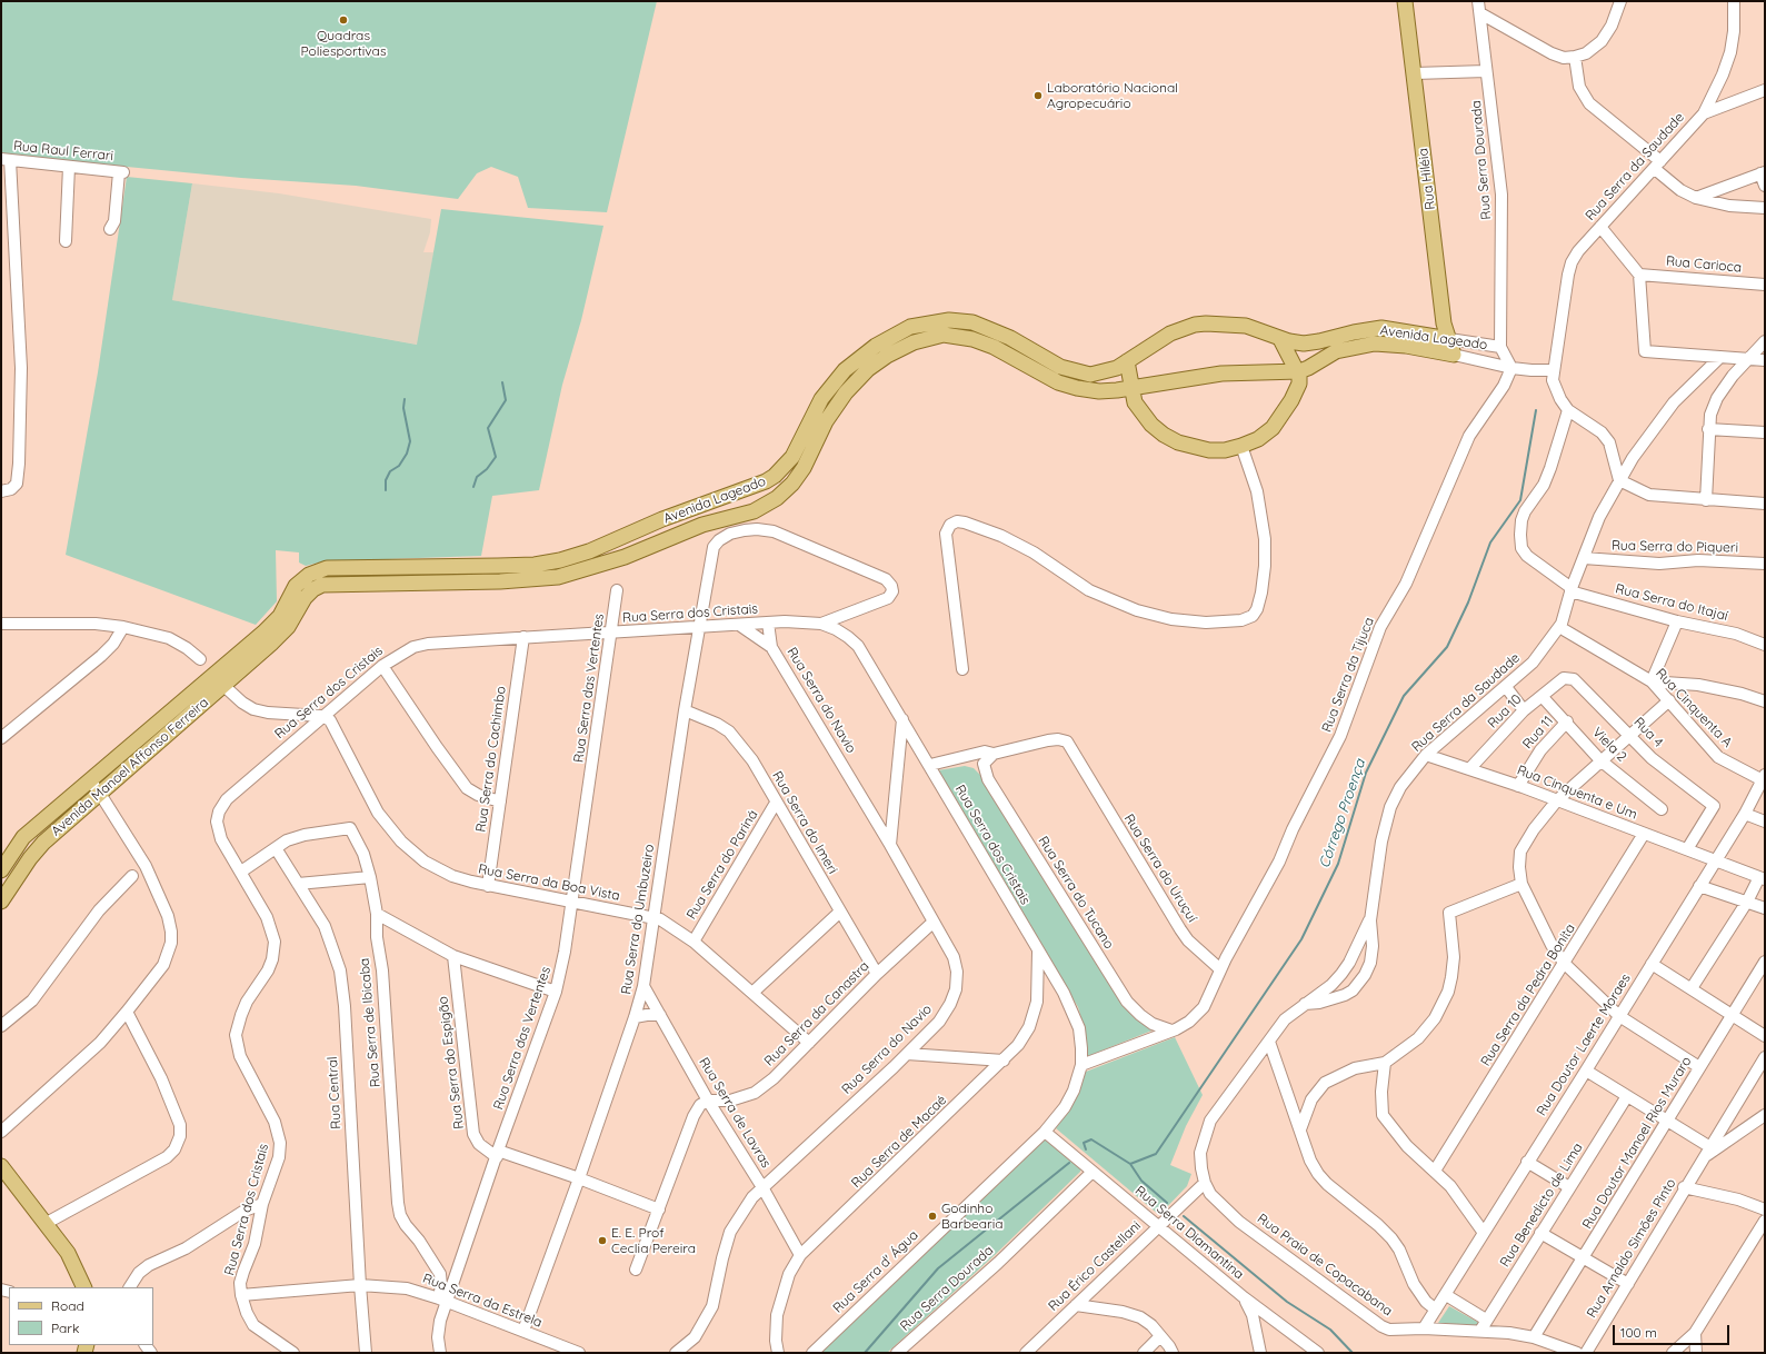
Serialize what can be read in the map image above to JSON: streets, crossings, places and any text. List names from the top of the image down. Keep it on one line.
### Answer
{"streets":{"main road":["Rua Hiléia","Avenida Lageado","Avenida Manoel Affonso Ferreira"],"street":["Rua Raul Ferrari","Rua Serra Dourada","Rua Serra da Saudade","Rua Carioca","Rua Serra do Piqueri","Rua Serra do Itajaí","Rua Serra dos Cristais","Rua Serra da Tijuca","Rua Serra das Vertentes","Rua Serra do Navio","Rua Cinquenta A","Rua 10","Rua 11","Rua 4","Viela 2","Rua Serra do Cachimbo","Rua Cinquenta e Um","Rua Serra do Imeri","Rua Serra do Pariná","Rua Serra do Uruçuí","Rua Serra da Boa Vista","Rua Serra do Tucano","Rua Serra do Umbuzeiro","Rua Serra da Pedra Bonita","Rua Serra da Canastra","Rua Serra de Ibicaba","Rua Doutor Laerte Moraes","Rua Serra do Espigão","Rua Central","Rua Serra de Lavras","Rua Serra de Macaé","Rua Doutor Manoel Rios Muraro","Rua Benedicto de Lima","Rua Serra Diamantina","Rua Arnaldo Simões Pinto","Rua Praia de Copacabana","Rua Érico Castellani","Rua Serra d' Água","Rua Serra da Estrela"]},"crossings":[["Rua Serra Dourada","Avenida Lageado"],["Rua Serra Dourada","Rua Serra da Tijuca"],["Rua Serra Dourada","Rua Serra Diamantina"],["Rua Serra da Saudade","Rua Serra do Piqueri"],["Rua Serra da Saudade","Rua Serra do Itajaí"],["Rua Serra da Saudade","Rua Cinquenta A"],["Rua Serra da Saudade","Rua Cinquenta e Um"],["Rua Serra da Saudade","Rua Praia de Copacabana"],["Rua Serra da Saudade","Rua Érico Castellani"],["Rua Hiléia","Avenida Lageado"],["Avenida Lageado","Rua Serra da Tijuca"],["Avenida Lageado","Avenida Manoel Affonso Ferreira"],["Rua Serra dos Cristais","Rua Serra das Vertentes"],["Rua Serra dos Cristais","Rua Serra do Navio"],["Rua Serra dos Cristais","Rua Serra do Cachimbo"],["Rua Serra dos Cristais","Rua Serra do Uruçuí"],["Rua Serra dos Cristais","Rua Serra da Boa Vista"],["Rua Serra dos Cristais","Rua Serra do Umbuzeiro"],["Rua Serra dos Cristais","Rua Serra de Ibicaba"],["Rua Serra dos Cristais","Rua Serra de Macaé"],["Rua Serra dos Cristais","Rua Serra d' Água"],["Rua Serra dos Cristais","Rua Serra da Estrela"],["Rua Serra da Tijuca","Rua Serra do Uruçuí"],["Rua Serra das Vertentes","Rua Serra da Boa Vista"],["Rua Serra das Vertentes","Rua Serra de Ibicaba"],["Rua Serra das Vertentes","Rua Serra do Espigão"],["Rua Serra das Vertentes","Rua Serra da Estrela"],["Rua Serra do Navio","Rua Serra da Canastra"],["Rua Serra do Navio","Rua Serra de Lavras"],["Rua Cinquenta A","Rua Doutor Laerte Moraes"],["Rua 10","Rua 4"],["Rua 10","Viela 2"],["Rua 10","Rua Cinquenta e Um"],["Rua 11","Viela 2"],["Rua 11","Rua Cinquenta e Um"],["Rua 4","Rua Cinquenta e Um"],["Rua Serra do Cachimbo","Rua Serra da Boa Vista"],["Rua Cinquenta e Um","Rua Serra da Pedra Bonita"],["Rua Cinquenta e Um","Rua Doutor Laerte Moraes"],["Rua Serra do Imeri","Rua Serra do Pariná"],["Rua Serra do Imeri","Rua Serra do Umbuzeiro"],["Rua Serra do Imeri","Rua Serra da Canastra"],["Rua Serra do Pariná","Rua Serra da Boa Vista"],["Rua Serra do Uruçuí","Rua Serra do Tucano"],["Rua Serra da Boa Vista","Rua Serra do Umbuzeiro"],["Rua Serra da Boa Vista","Rua Serra da Canastra"],["Rua Serra do Umbuzeiro","Rua Serra do Espigão"],["Rua Serra do Umbuzeiro","Rua Serra de Lavras"],["Rua Serra do Umbuzeiro","Rua Serra da Estrela"],["Rua Serra da Canastra","Rua Serra de Lavras"],["Rua Serra de Ibicaba","Rua Central"],["Rua Serra de Ibicaba","Rua Serra da Estrela"],["Rua Doutor Laerte Moraes","Rua Praia de Copacabana"],["Rua Central","Rua Serra da Estrela"],["Rua Serra de Lavras","Rua Serra de Macaé"],["Rua Serra de Macaé","Rua Serra d' Água"],["Rua Doutor Manoel Rios Muraro","Rua Praia de Copacabana"],["Rua Benedicto de Lima","Rua Praia de Copacabana"],["Rua Serra Diamantina","Rua Érico Castellani"],["Rua Serra Diamantina","Rua Serra d' Água"],["Rua Praia de Copacabana","Rua Érico Castellani"]],"water":["Córrego Proença"],"places":["Quadras Poliesportivas","Laboratório Nacional Agropecuário","Godinho Barbearia","E. E. Prof Ceclia Pereira"],"legend":["Road","Park"],"scale_bar":"100 m"}
